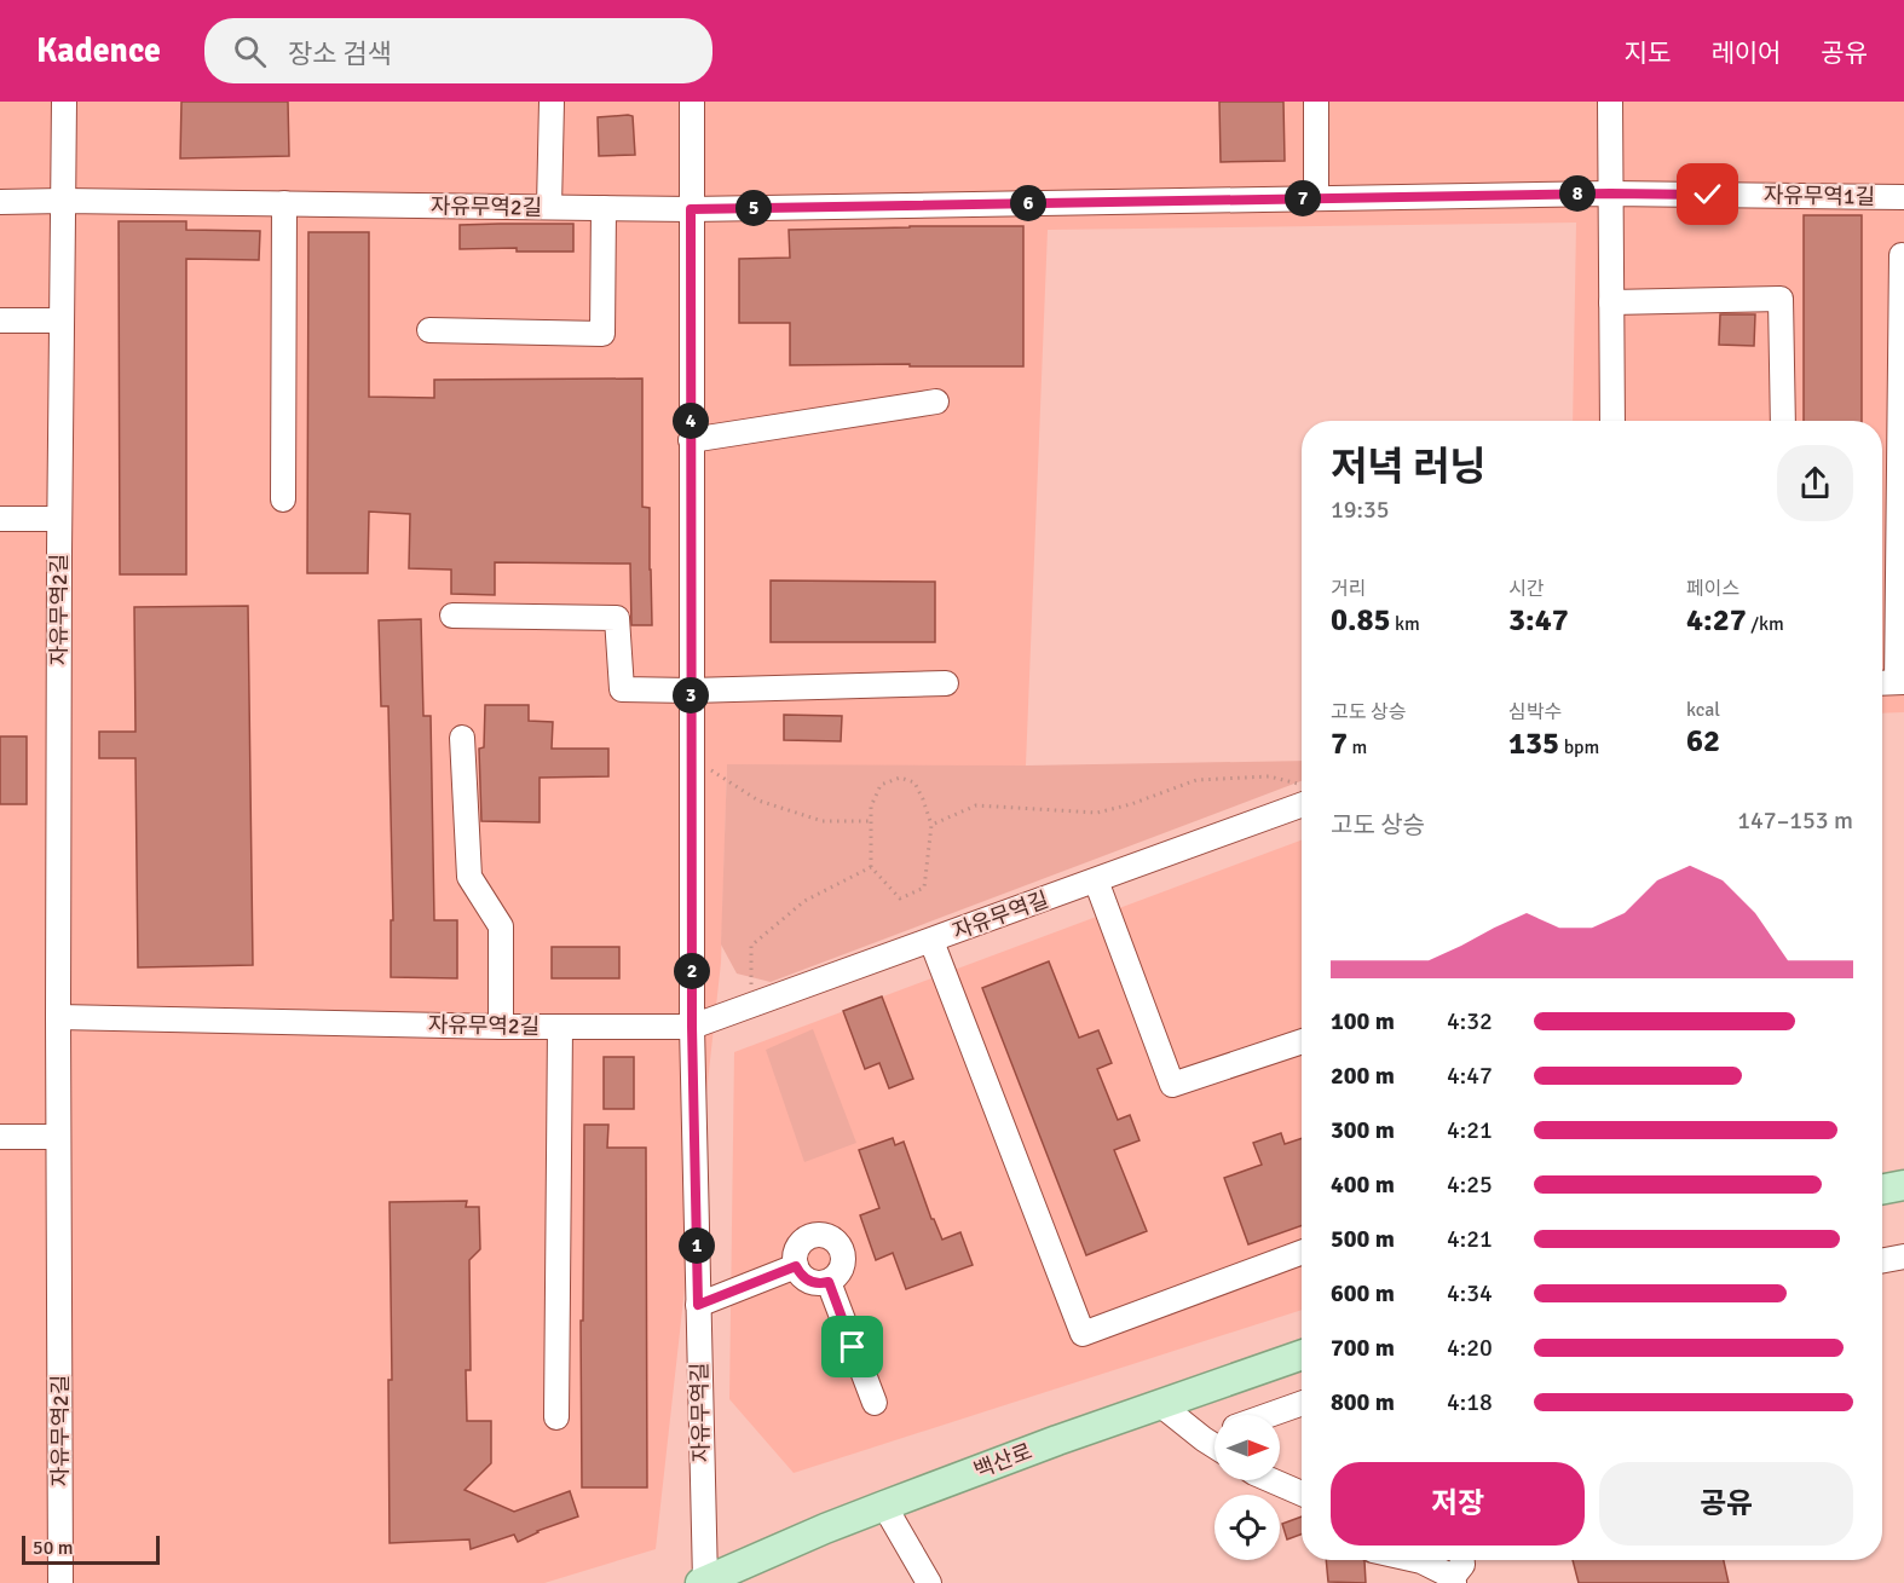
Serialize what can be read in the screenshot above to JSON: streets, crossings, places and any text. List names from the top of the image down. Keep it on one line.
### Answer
{"streets":{"main road":["백산로"],"street":["자유무역1길","자유무역2길","자유무역길"]},"crossings":[["자유무역1길","자유무역2길"],["자유무역1길","자유무역길"],["자유무역2길","자유무역길"],["자유무역길","백산로"]],"scale_bar":"50 m","north":"right","page":{"header":"Kadence","search":"장소 검색","nav":["지도","레이어","공유"],"pins":["8","7","6","5","4","3","2","1"],"heading":["저녁 러닝","19:35"],"stats":[["거리","0.85 km"],["시간","3:47"],["페이스","4:27 /km"],["고도 상승","7 m"],["심박수","135 bpm"],["kcal","62"]],"chart":["고도 상승","147–153 m"],"list":[{"name":"100 m","note":"4:32"},{"name":"200 m","note":"4:47"},{"name":"300 m","note":"4:21"},{"name":"400 m","note":"4:25"},{"name":"500 m","note":"4:21"},{"name":"600 m","note":"4:34"},{"name":"700 m","note":"4:20"},{"name":"800 m","note":"4:18"}],"buttons":["저장","공유"],"scale":"50 m"}}
